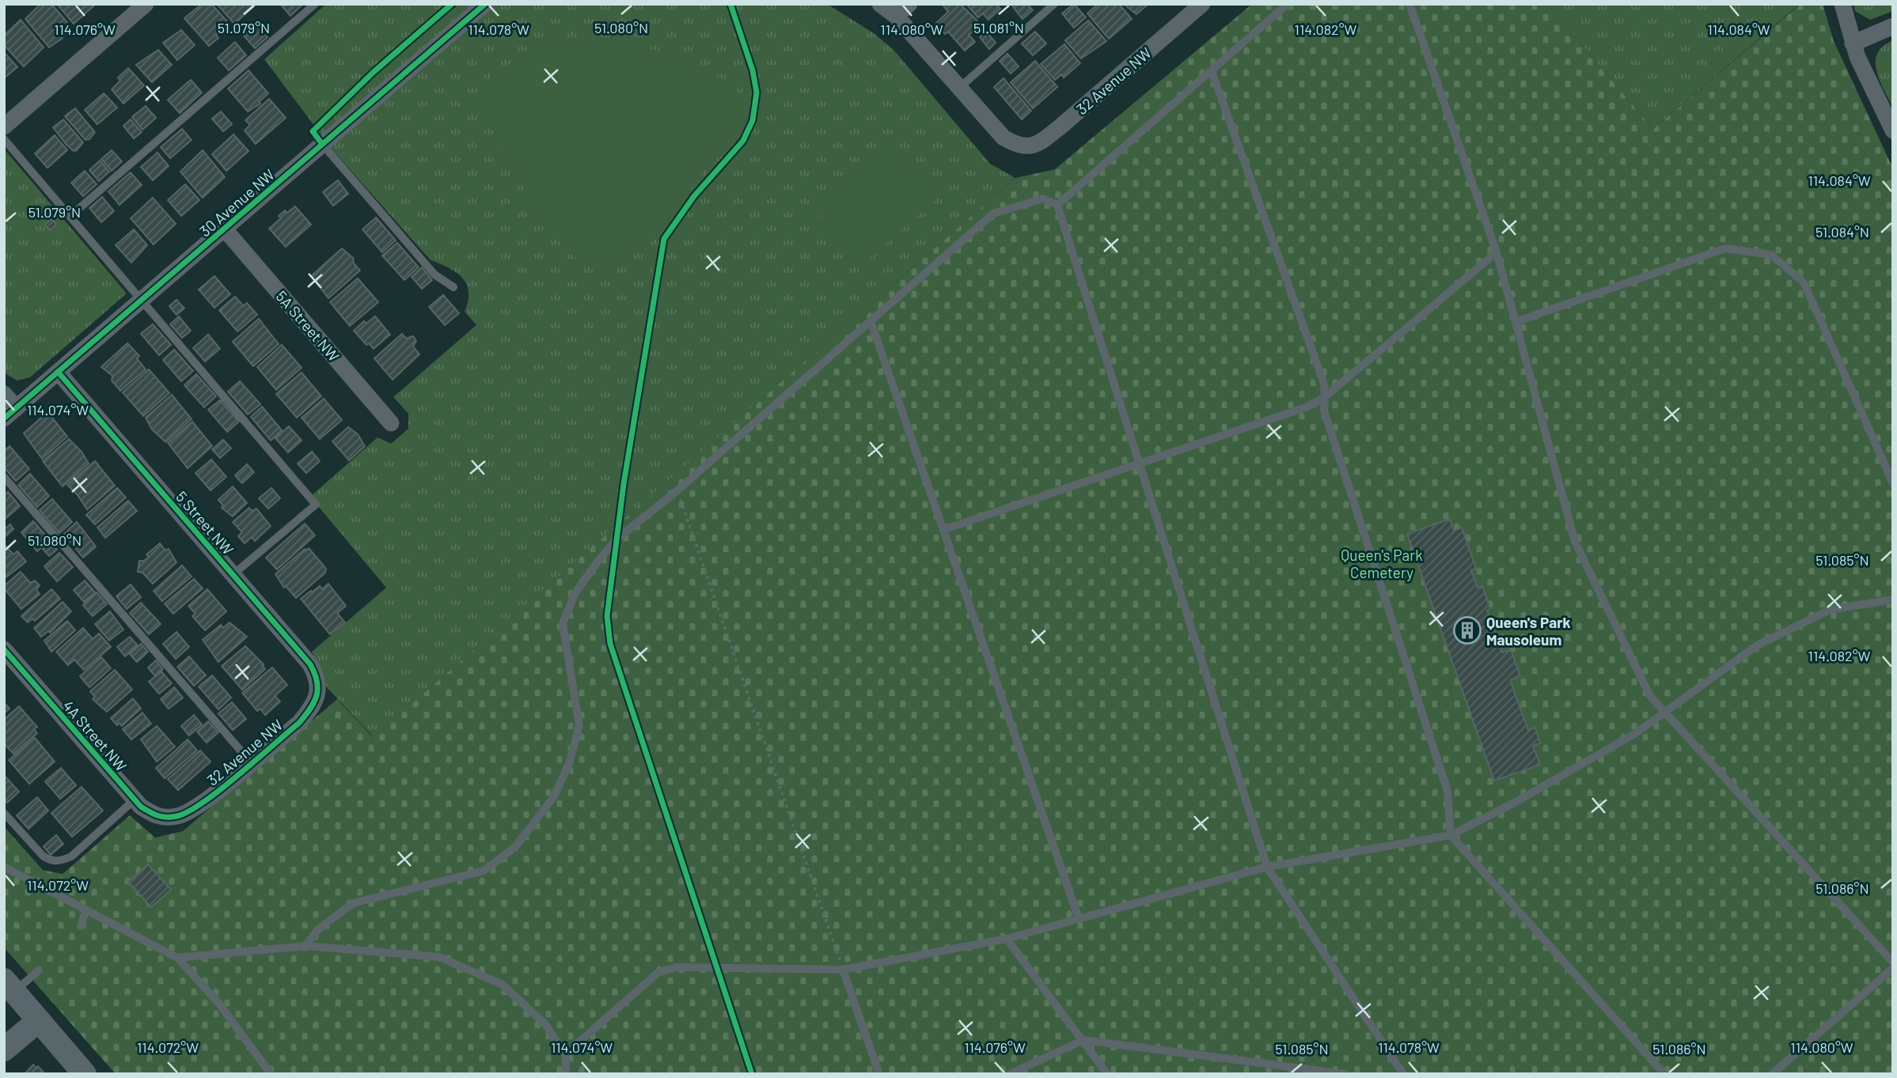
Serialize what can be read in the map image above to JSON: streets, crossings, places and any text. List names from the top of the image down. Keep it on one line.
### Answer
{"streets":{"street":["32 Avenue NW","30 Avenue NW","5A Street NW","5 Street NW","4A Street NW"]},"crossings":[["32 Avenue NW","5 Street NW"],["32 Avenue NW","4A Street NW"],["30 Avenue NW","5A Street NW"],["30 Avenue NW","5 Street NW"]],"parks":["Queen's Park Cemetery"],"places":{"building":["Queen's Park Mausoleum"]},"coordinates":["51.079°N","51.080°N","51.081°N","114.078°W","114.080°W","114.082°W","114.076°W","114.084°W","51.084°N","114.074°W","51.085°N","114.072°W","51.086°N"]}
